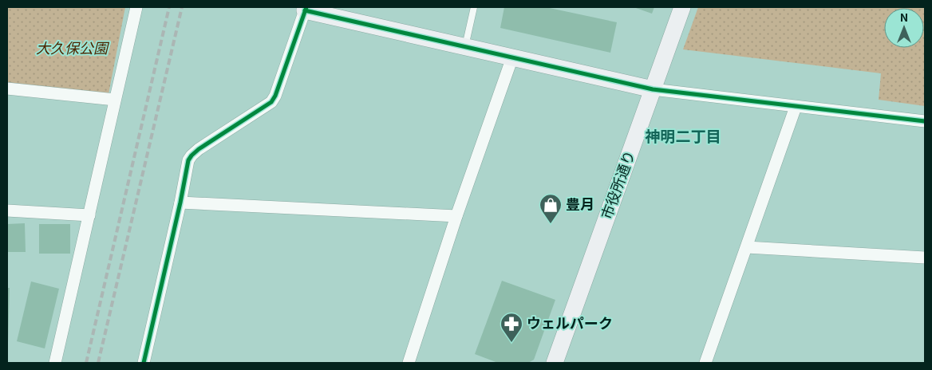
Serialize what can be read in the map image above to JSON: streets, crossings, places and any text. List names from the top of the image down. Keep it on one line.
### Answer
{"streets":{"street":["市役所通り"]},"districts":["神明二丁目"],"parks":["大久保公園"],"places":{"shop":["豊月"],"pharmacy":["ウェルパーク"]},"north":"top"}
